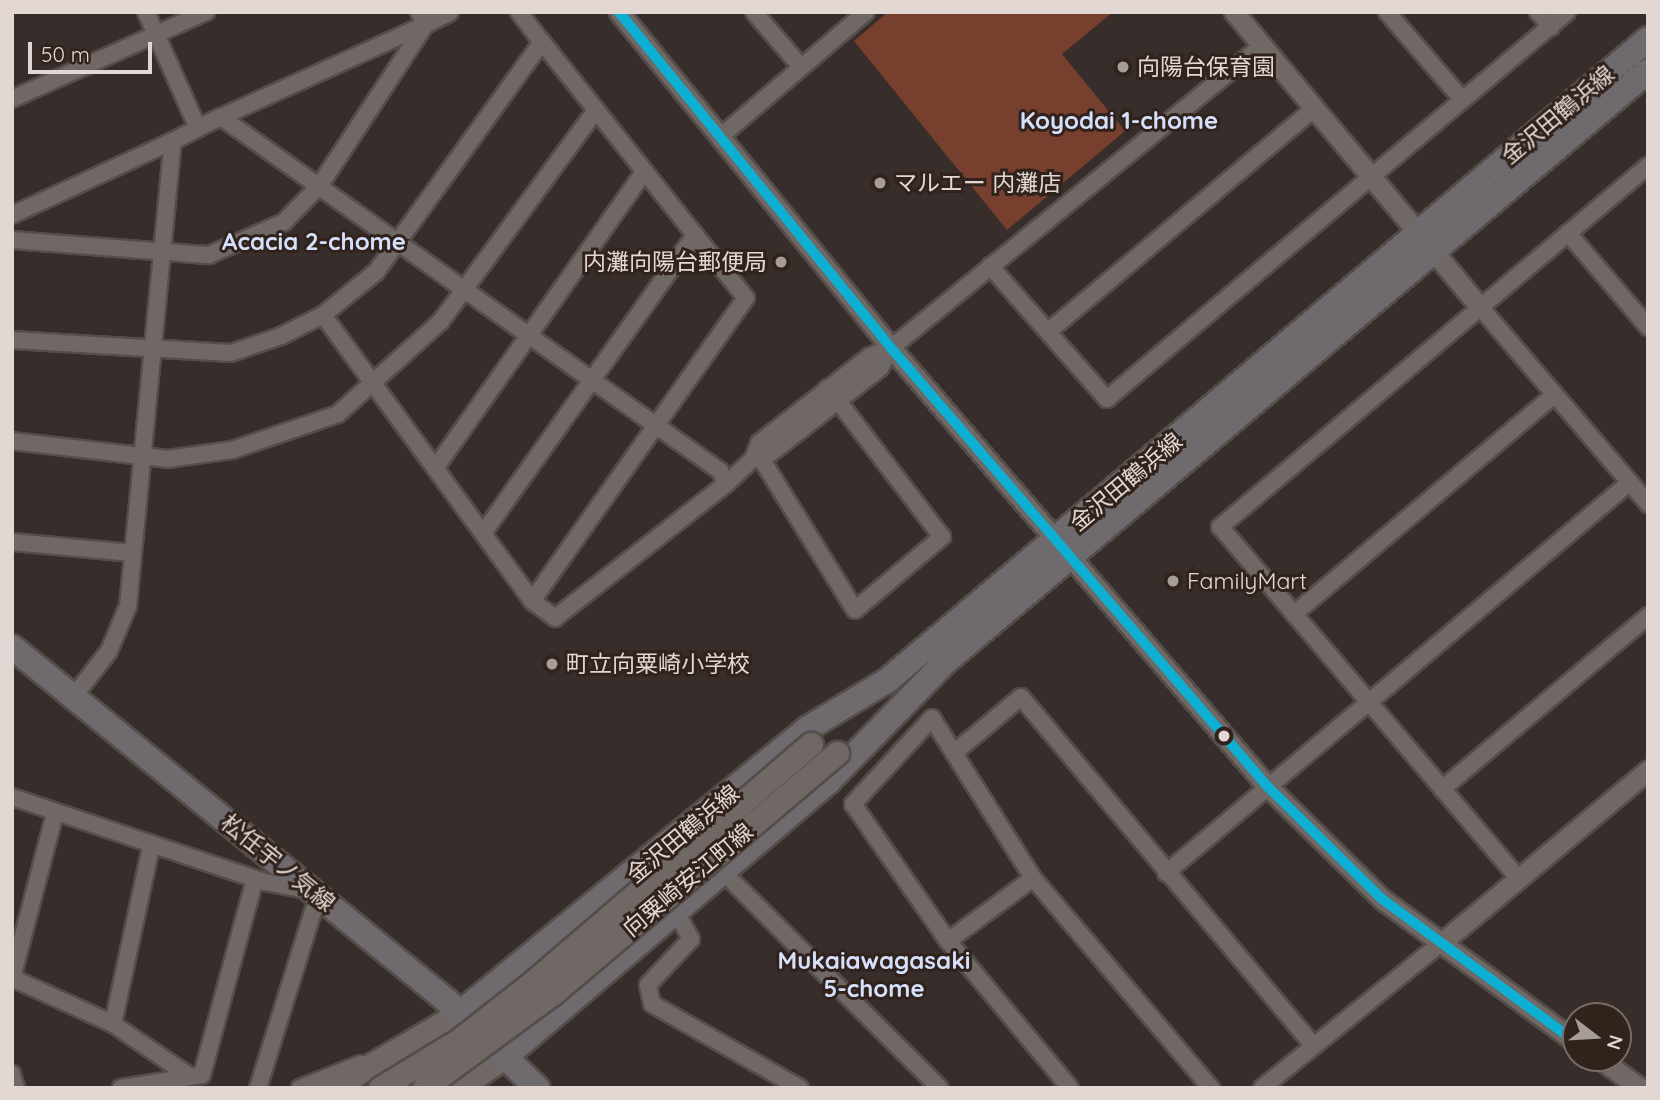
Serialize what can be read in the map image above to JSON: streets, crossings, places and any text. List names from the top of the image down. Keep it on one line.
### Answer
{"streets":{"main road":["金沢田鶴浜線","松任宇ノ気線","向粟崎安江町線"]},"crossings":[["金沢田鶴浜線","松任宇ノ気線"],["金沢田鶴浜線","向粟崎安江町線"]],"districts":["Koyodai 1-chome","Acacia 2-chome","Mukaiawagasaki 5-chome"],"places":["向陽台保育園","マルエー 内灘店","内灘向陽台郵便局","FamilyMart","町立向粟崎小学校"],"scale_bar":"50 m","north":"right"}
